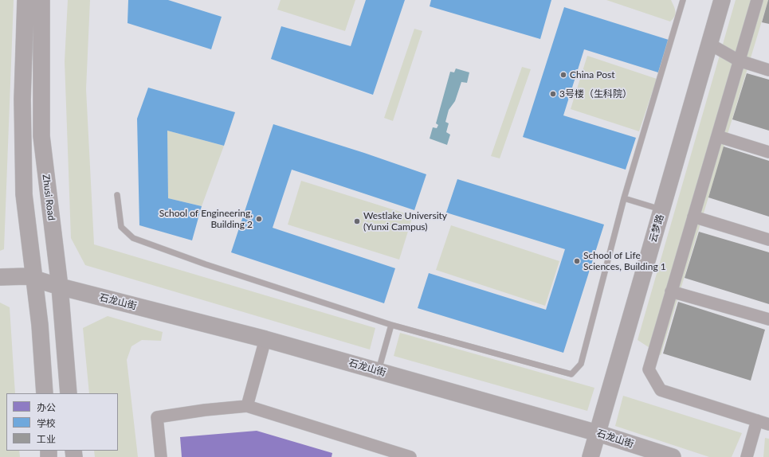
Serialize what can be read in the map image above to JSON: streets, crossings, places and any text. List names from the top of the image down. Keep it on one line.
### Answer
{"streets":{"street":["Zhusi Road","云梦路","石龙山街"]},"crossings":[["Zhusi Road","石龙山街"],["云梦路","石龙山街"]],"places":["China Post","3号楼（生科院）","School of Engineering, Building 2","Westlake University (Yunxi Campus)","School of Life Sciences, Building 1"],"legend":["办公","学校","工业"]}
